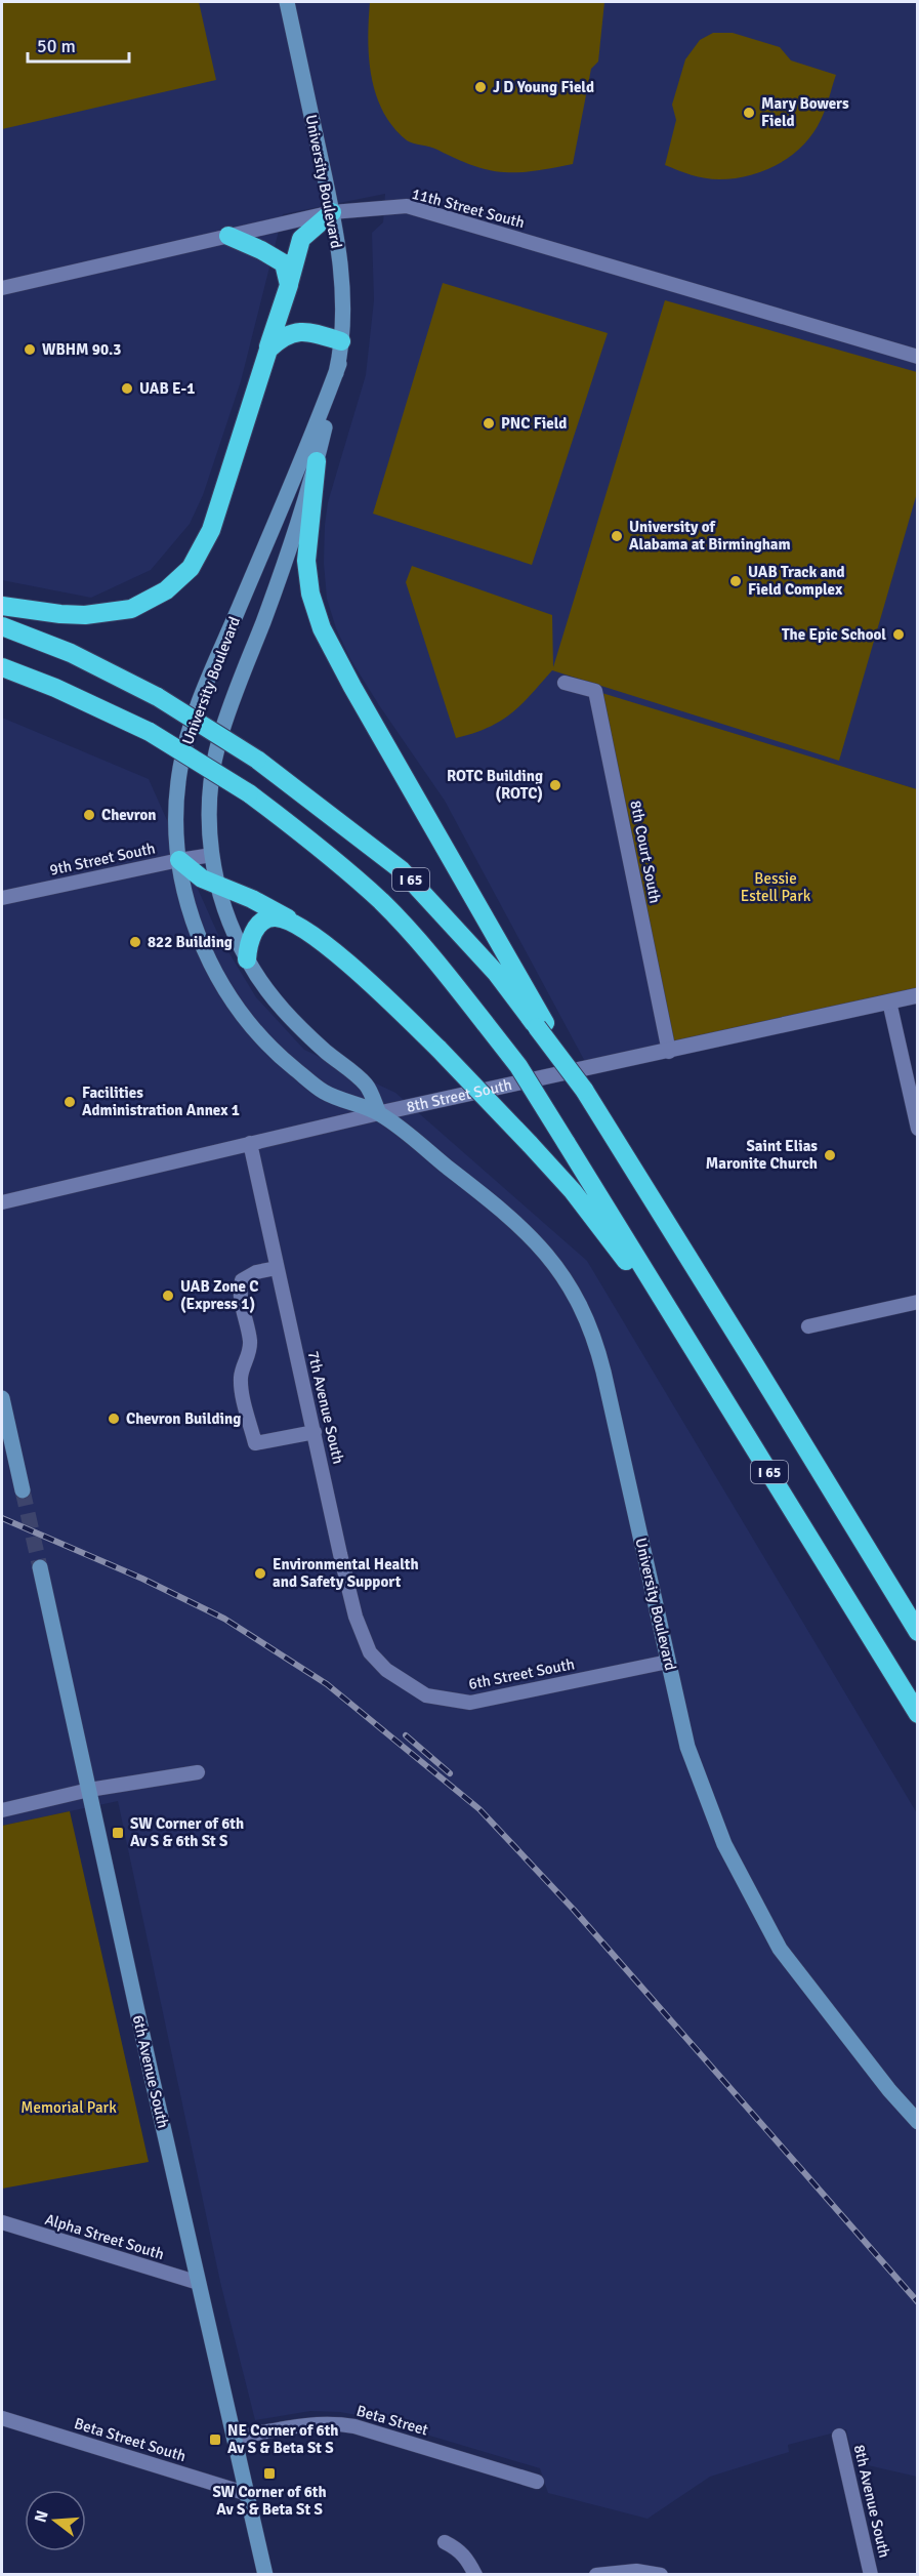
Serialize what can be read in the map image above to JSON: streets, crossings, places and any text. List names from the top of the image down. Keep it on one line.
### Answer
{"streets":{"highway":["I 65"],"main road":["University Boulevard","6th Avenue South"],"street":["11th Street South","8th Court South","9th Street South","8th Street South","7th Avenue South","6th Street South","Alpha Street South","Beta Street","Beta Street South","8th Avenue South"]},"crossings":[["University Boulevard","11th Street South"],["University Boulevard","9th Street South"],["University Boulevard","8th Street South"],["University Boulevard","6th Street South"],["8th Court South","8th Street South"],["8th Street South","7th Avenue South"],["7th Avenue South","6th Street South"],["6th Avenue South","Alpha Street South"],["6th Avenue South","Beta Street"],["6th Avenue South","Beta Street South"]],"parks":["Bessie Estell Park","Memorial Park"],"places":{"other":["J D Young Field","Mary Bowers Field","WBHM 90.3","UAB E-1","PNC Field","University of Alabama at Birmingham","UAB Track and Field Complex","The Epic School","ROTC Building (ROTC)","Chevron","822 Building","Facilities Administration Annex 1","Saint Elias Maronite Church","UAB Zone C (Express 1)","Chevron Building","Environmental Health and Safety Support"],"transit":["SW Corner of 6th Av S & 6th St S","NE Corner of 6th Av S & Beta St S","SW Corner of 6th Av S & Beta St S"]},"scale_bar":"50 m","north":"left"}
